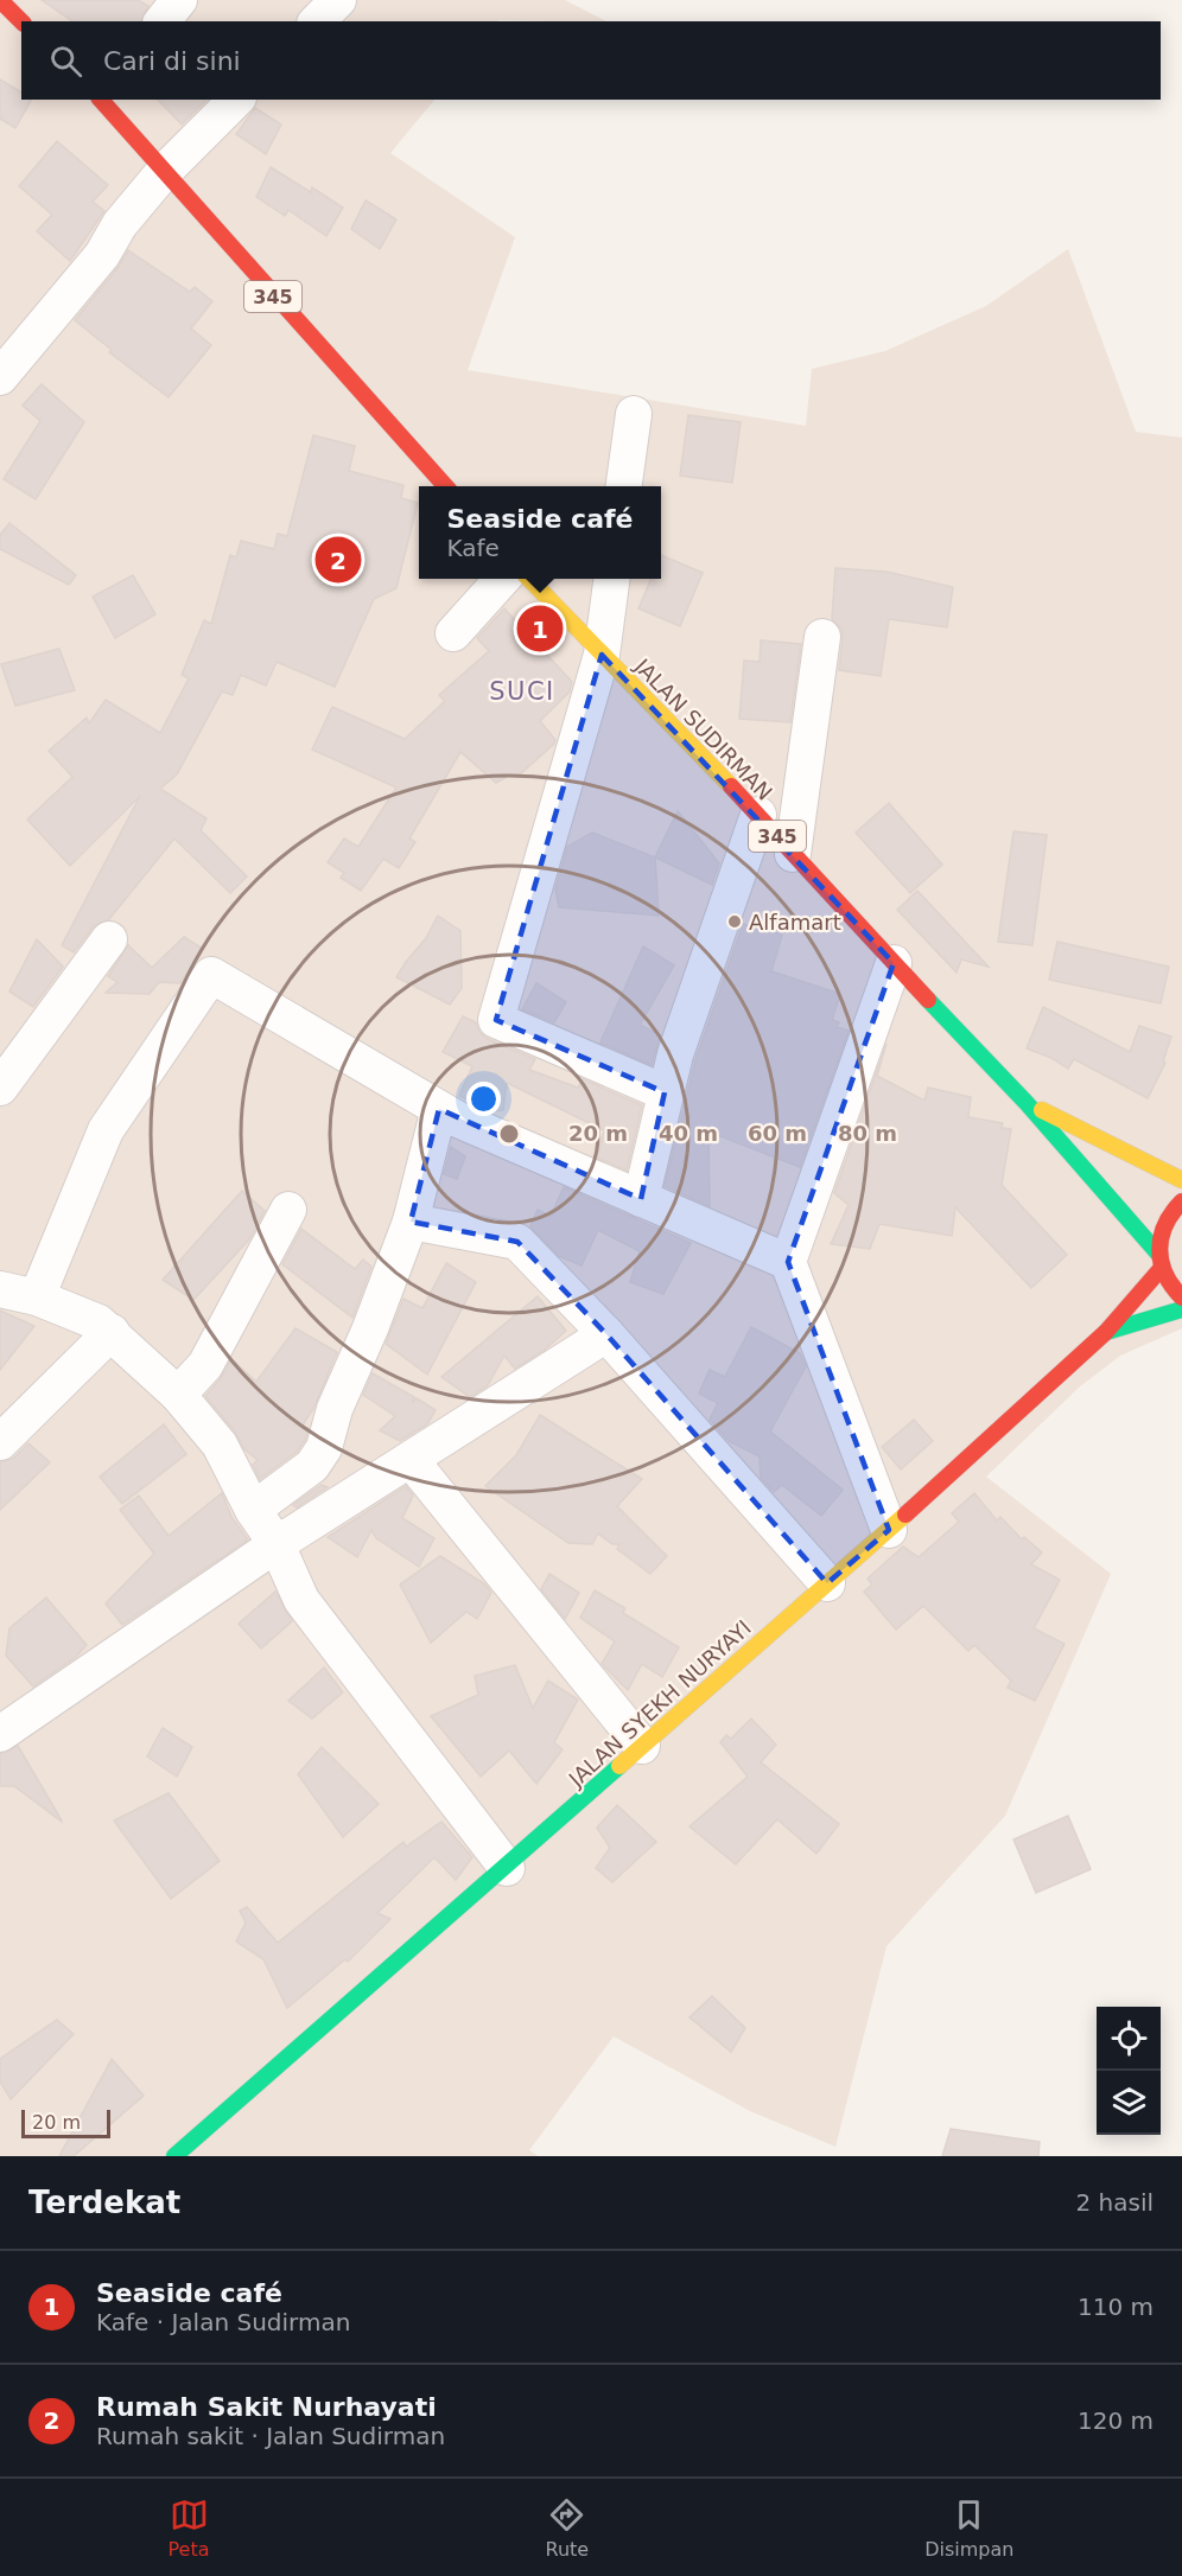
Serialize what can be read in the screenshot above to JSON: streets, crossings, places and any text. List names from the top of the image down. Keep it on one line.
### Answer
{"streets":{"main road":["345","JALAN SUDIRMAN","JALAN SYEKH NURYAYI"]},"crossings":[["JALAN SUDIRMAN","JALAN SYEKH NURYAYI"]],"districts":["SUCI"],"places":["Alfamart"],"scale_bar":"20 m","page":{"search":"Cari di sini","popup":["Seaside café","Kafe"],"pins":["2","1"],"scale":"20 m","heading":["Terdekat","2 hasil"],"list":[{"mark":"1","name":"Seaside café","note":"Kafe · Jalan Sudirman","value":"110 m"},{"mark":"2","name":"Rumah Sakit Nurhayati","note":"Rumah sakit · Jalan Sudirman","value":"120 m"}],"nav":["Peta","Rute","Disimpan"]},"rings":["20 m","40 m","60 m","80 m"]}
